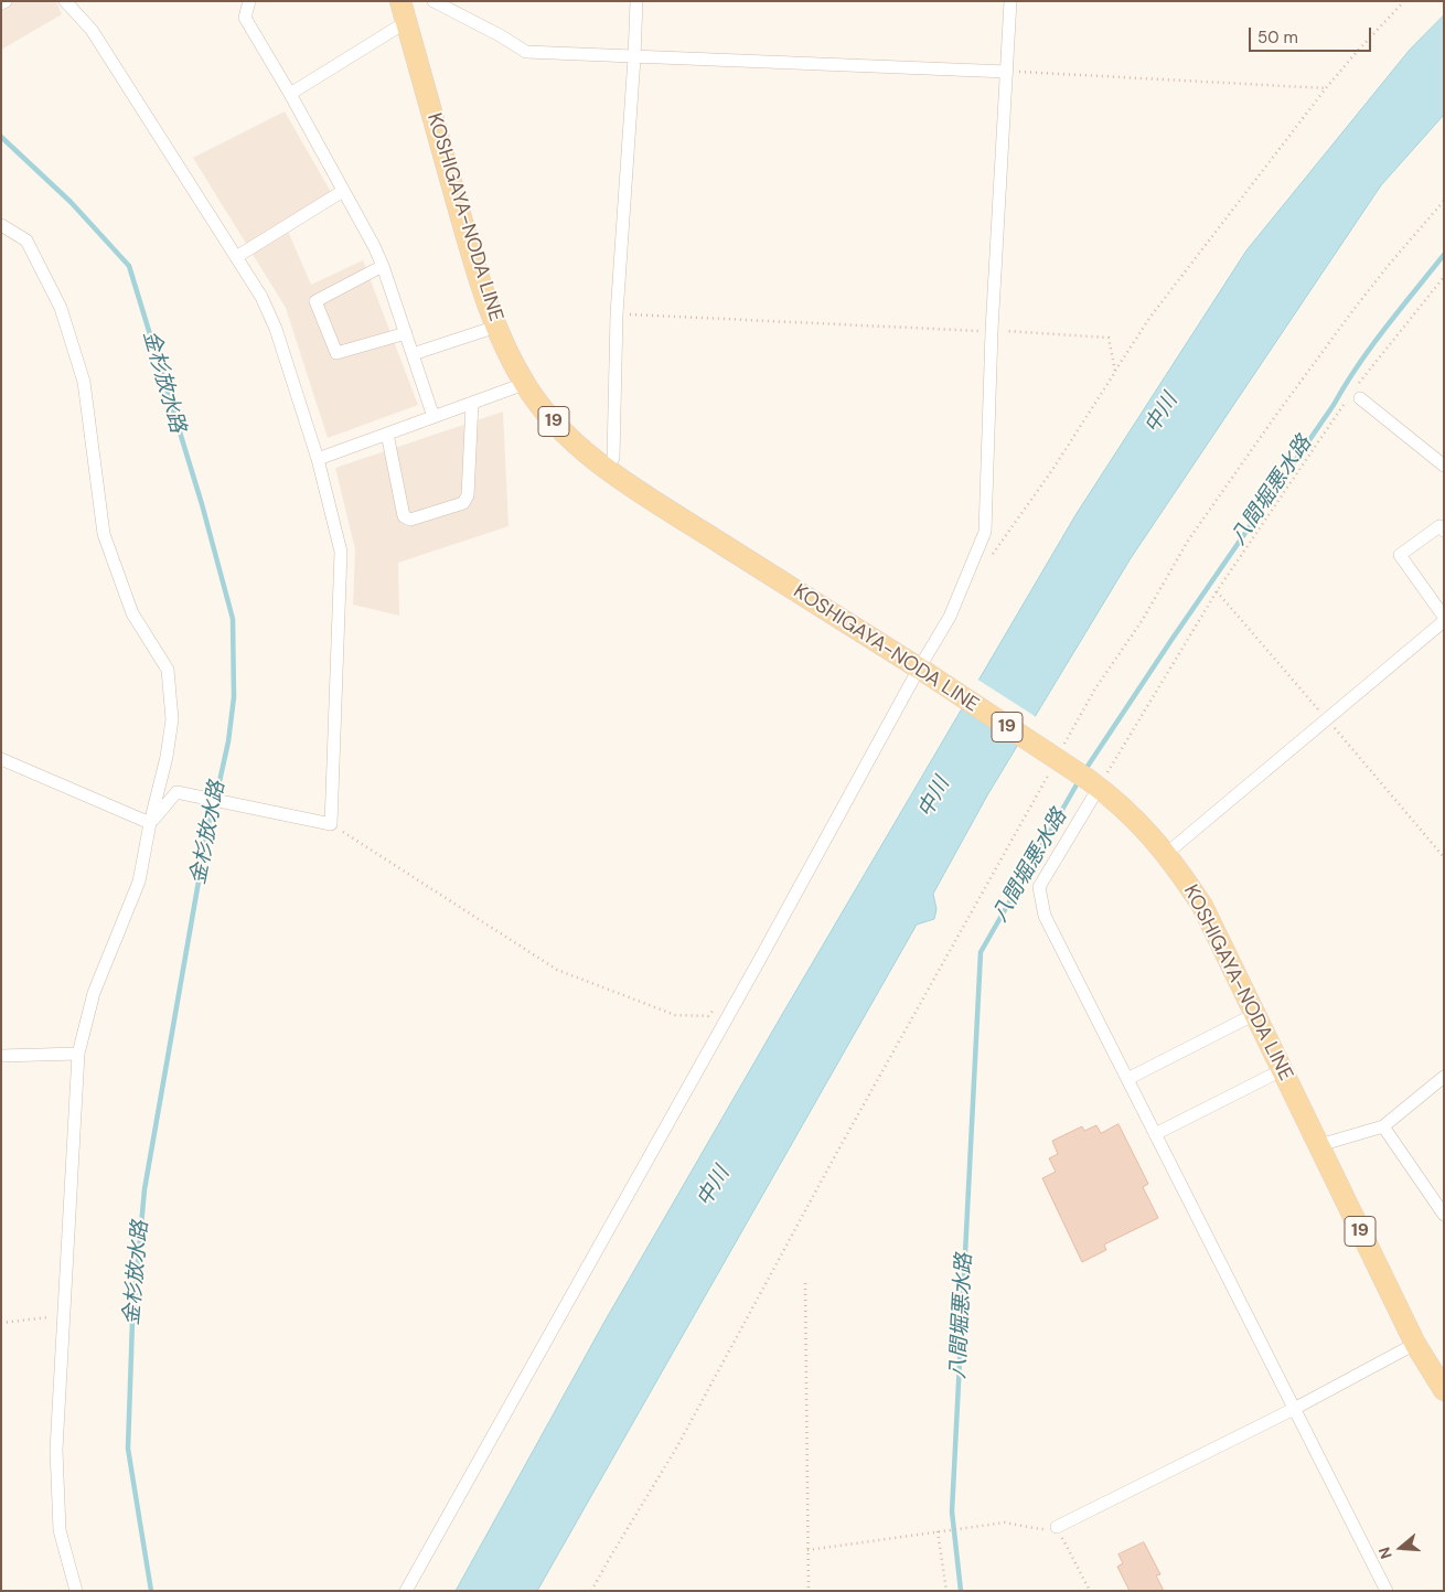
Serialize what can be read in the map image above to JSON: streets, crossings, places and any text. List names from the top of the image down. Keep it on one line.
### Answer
{"streets":{"main road":["KOSHIGAYA-NODA LINE","19"]},"water":["金杉放水路","中川","八間堀悪水路"],"scale_bar":"50 m","north":"left"}
